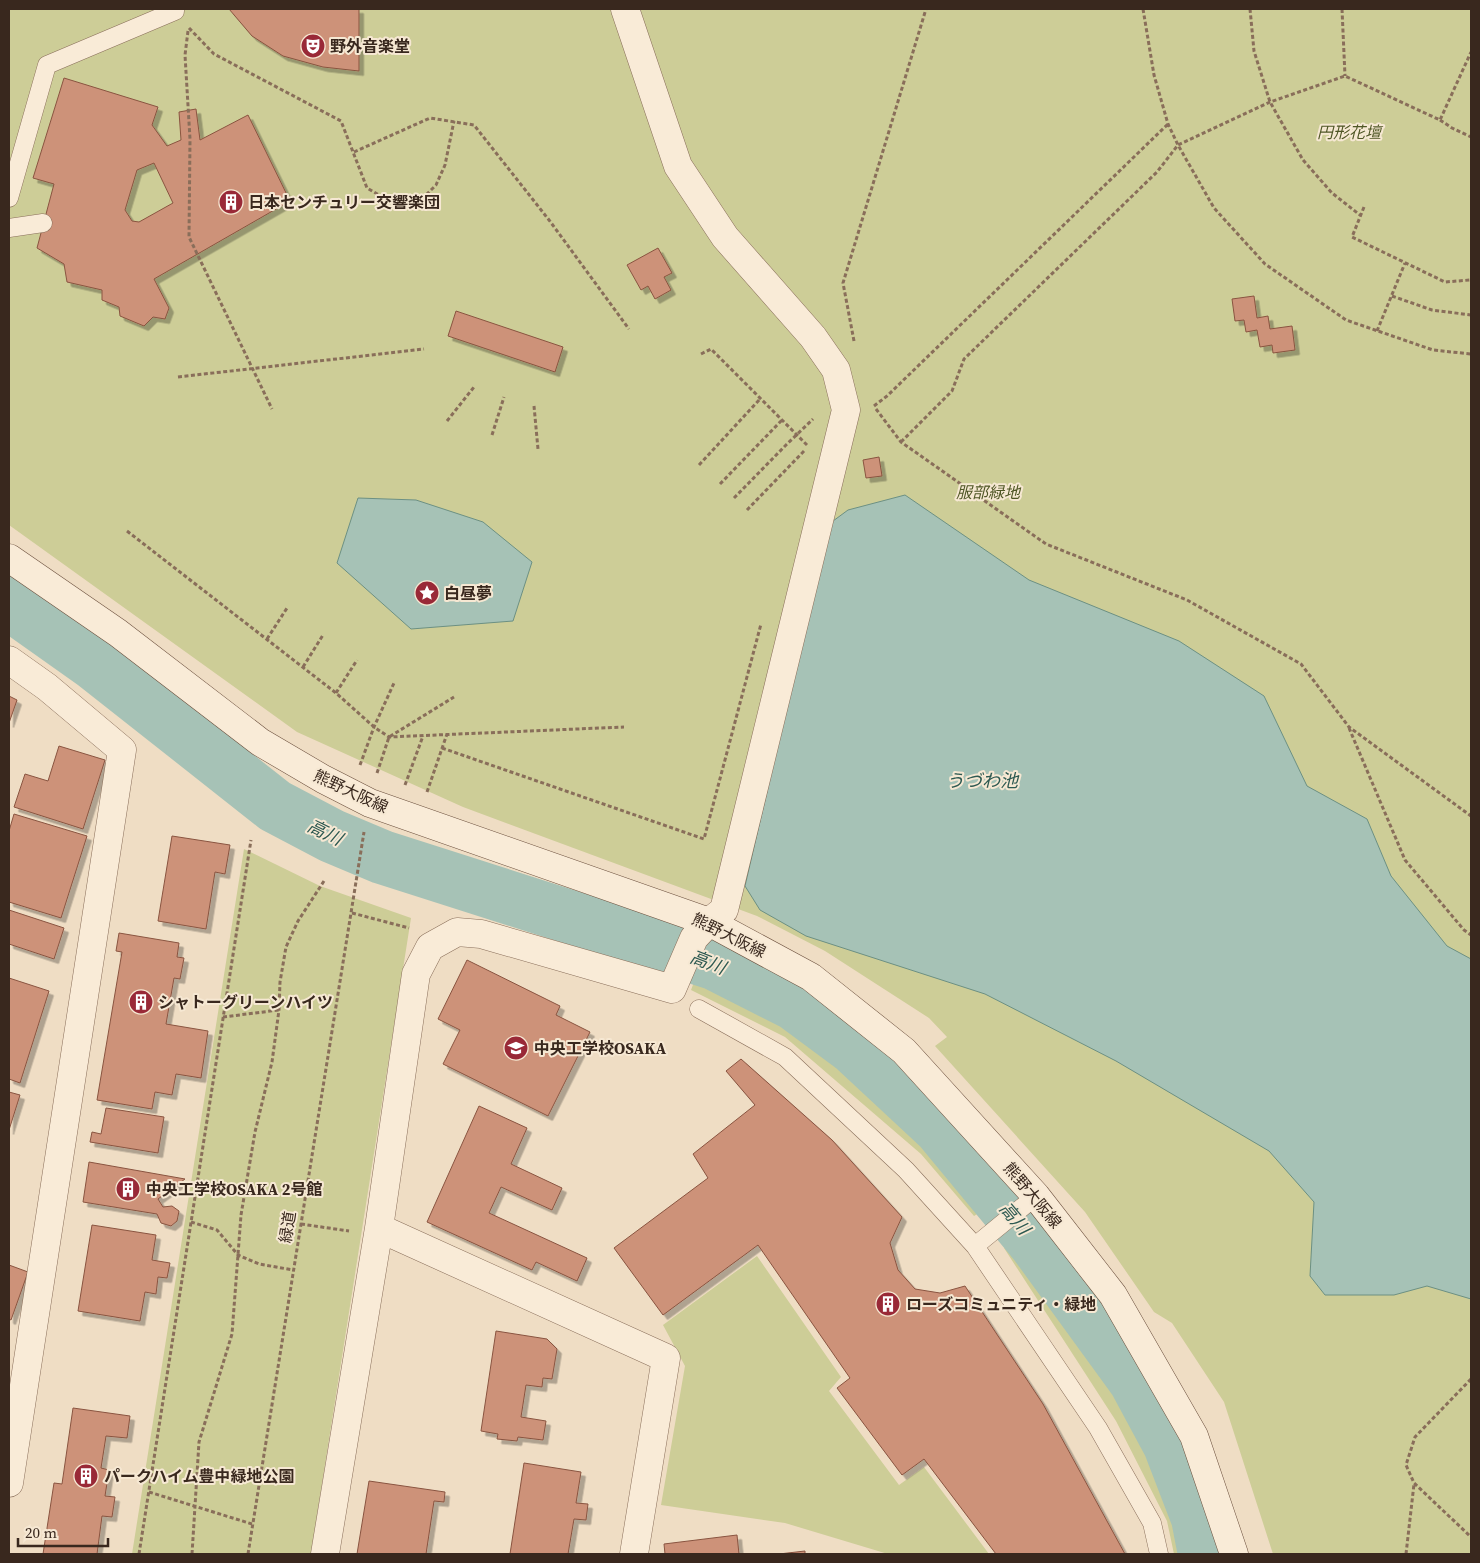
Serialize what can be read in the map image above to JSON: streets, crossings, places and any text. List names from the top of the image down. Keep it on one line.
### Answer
{"streets":{"street":["熊野大阪線"],"path":["緑道"]},"water":["うづわ池","高川"],"parks":["円形花壇","服部緑地"],"places":{"theatre":["野外音楽堂"],"building":["日本センチュリー交響楽団","シャトーグリーンハイツ","中央工学校OSAKA 2号館","ローズコミュニティ・緑地","パークハイム豊中緑地公園"],"place":["白昼夢"],"school or university":["中央工学校OSAKA"]},"scale_bar":"20 m"}
